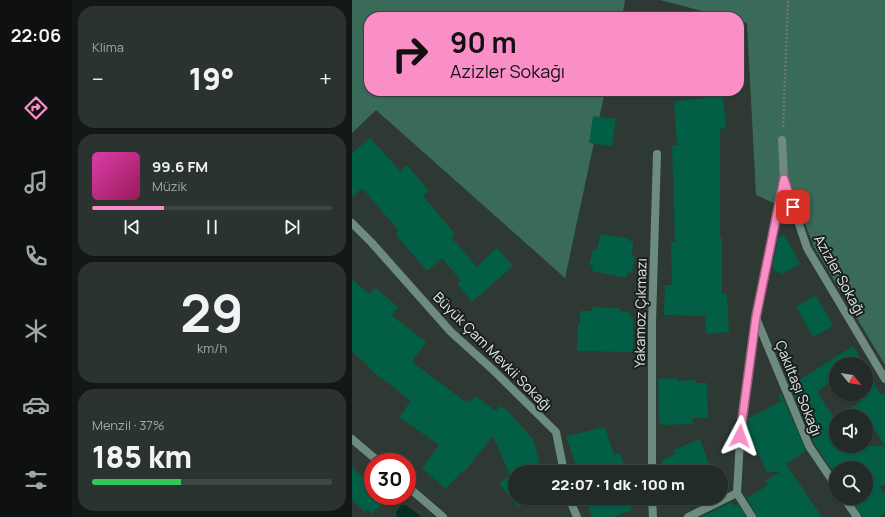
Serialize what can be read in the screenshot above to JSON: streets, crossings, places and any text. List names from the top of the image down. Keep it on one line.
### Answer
{"streets":{"street":["Azizler Sokağı","Yakamoz Çıkmazı","Büyük Çam Mevkii Sokağı","Çakıltaşı Sokağı"]},"crossings":[["Azizler Sokağı","Çakıltaşı Sokağı"]],"north":"bottom right","page":{"tabs":"22:06","tile":["Klima",["29","km/h"],["Menzil · 37%","185 km"]],"turn":["90 m","Azizler Sokağı"],"heat":["−","19°","+"],"song":["99.6 FM","Müzik"],"limit":"30","trip":"22:07 · 1 dk · 100 m"}}
